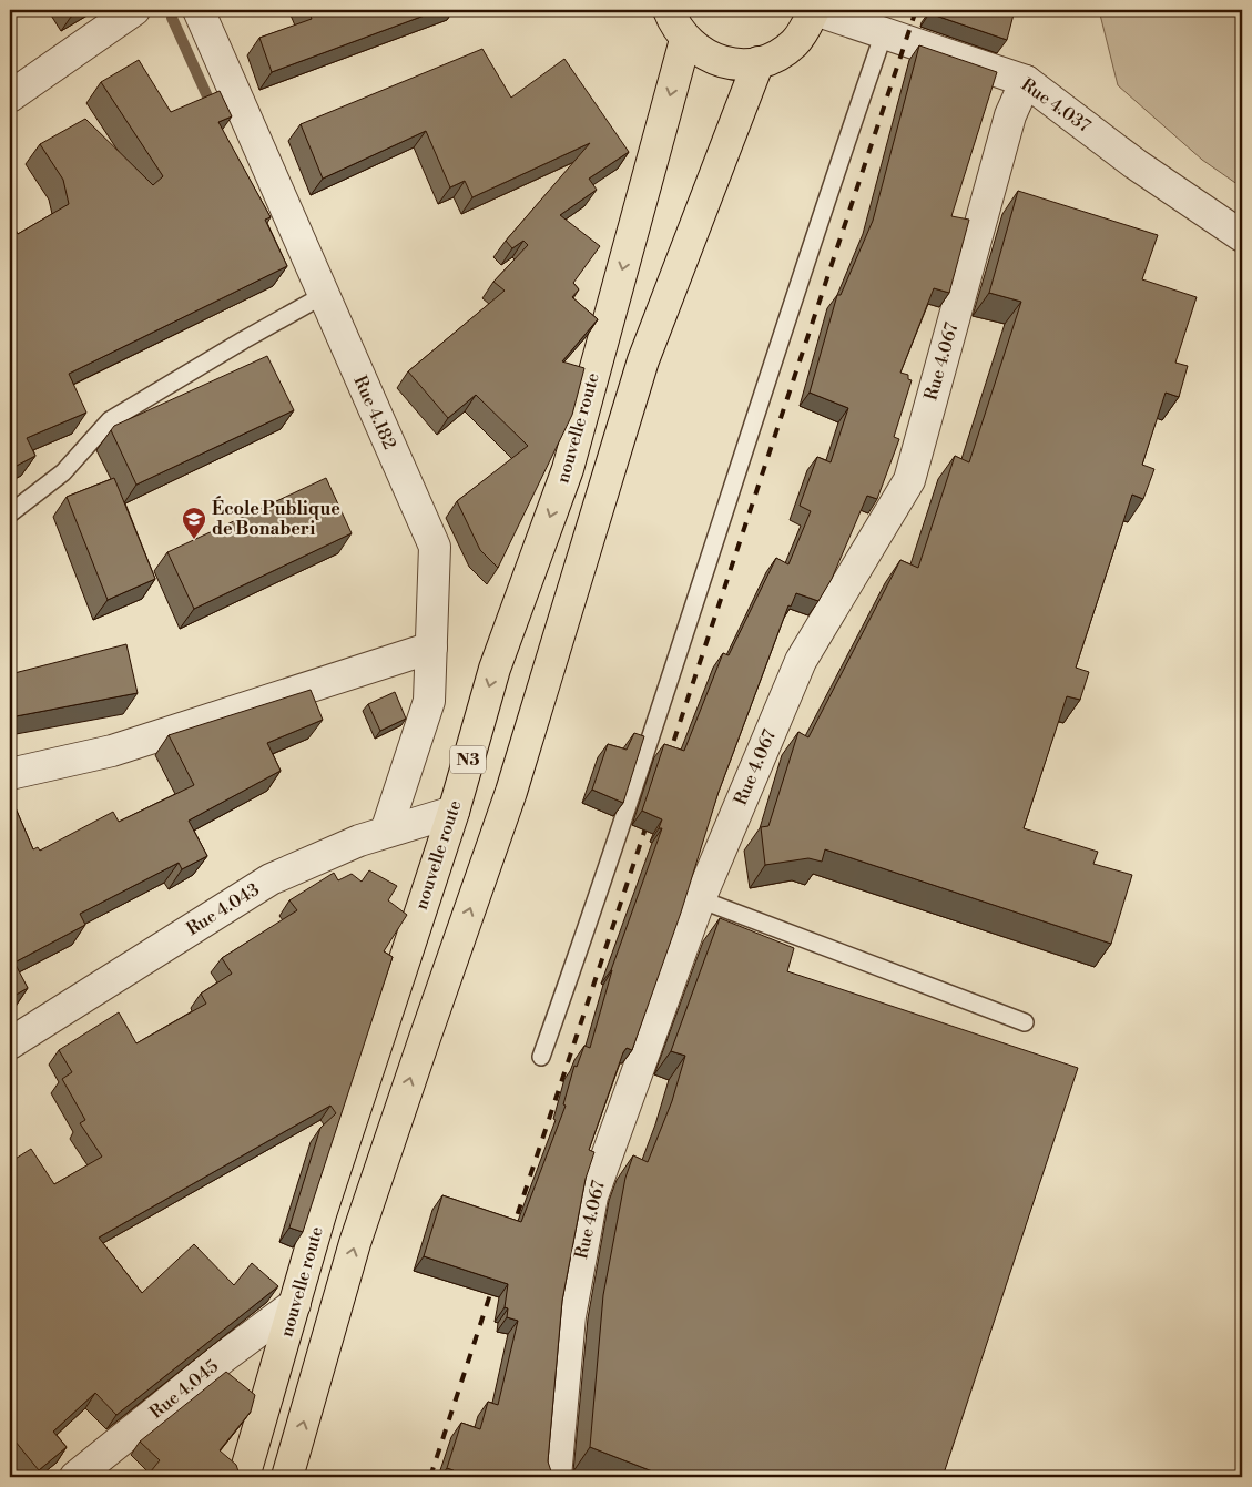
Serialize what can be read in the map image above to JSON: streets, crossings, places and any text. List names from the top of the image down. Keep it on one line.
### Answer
{"streets":{"highway":["nouvelle route","N3"],"street":["Rue 4.037","Rue 4.067","Rue 4.182","Rue 4.043","Rue 4.045"]},"crossings":[["Rue 4.037","Rue 4.067"],["Rue 4.182","Rue 4.043"],["nouvelle route","Rue 4.043"],["nouvelle route","Rue 4.045"]],"places":{"school or university":["École Publique de Bonaberi"]}}
